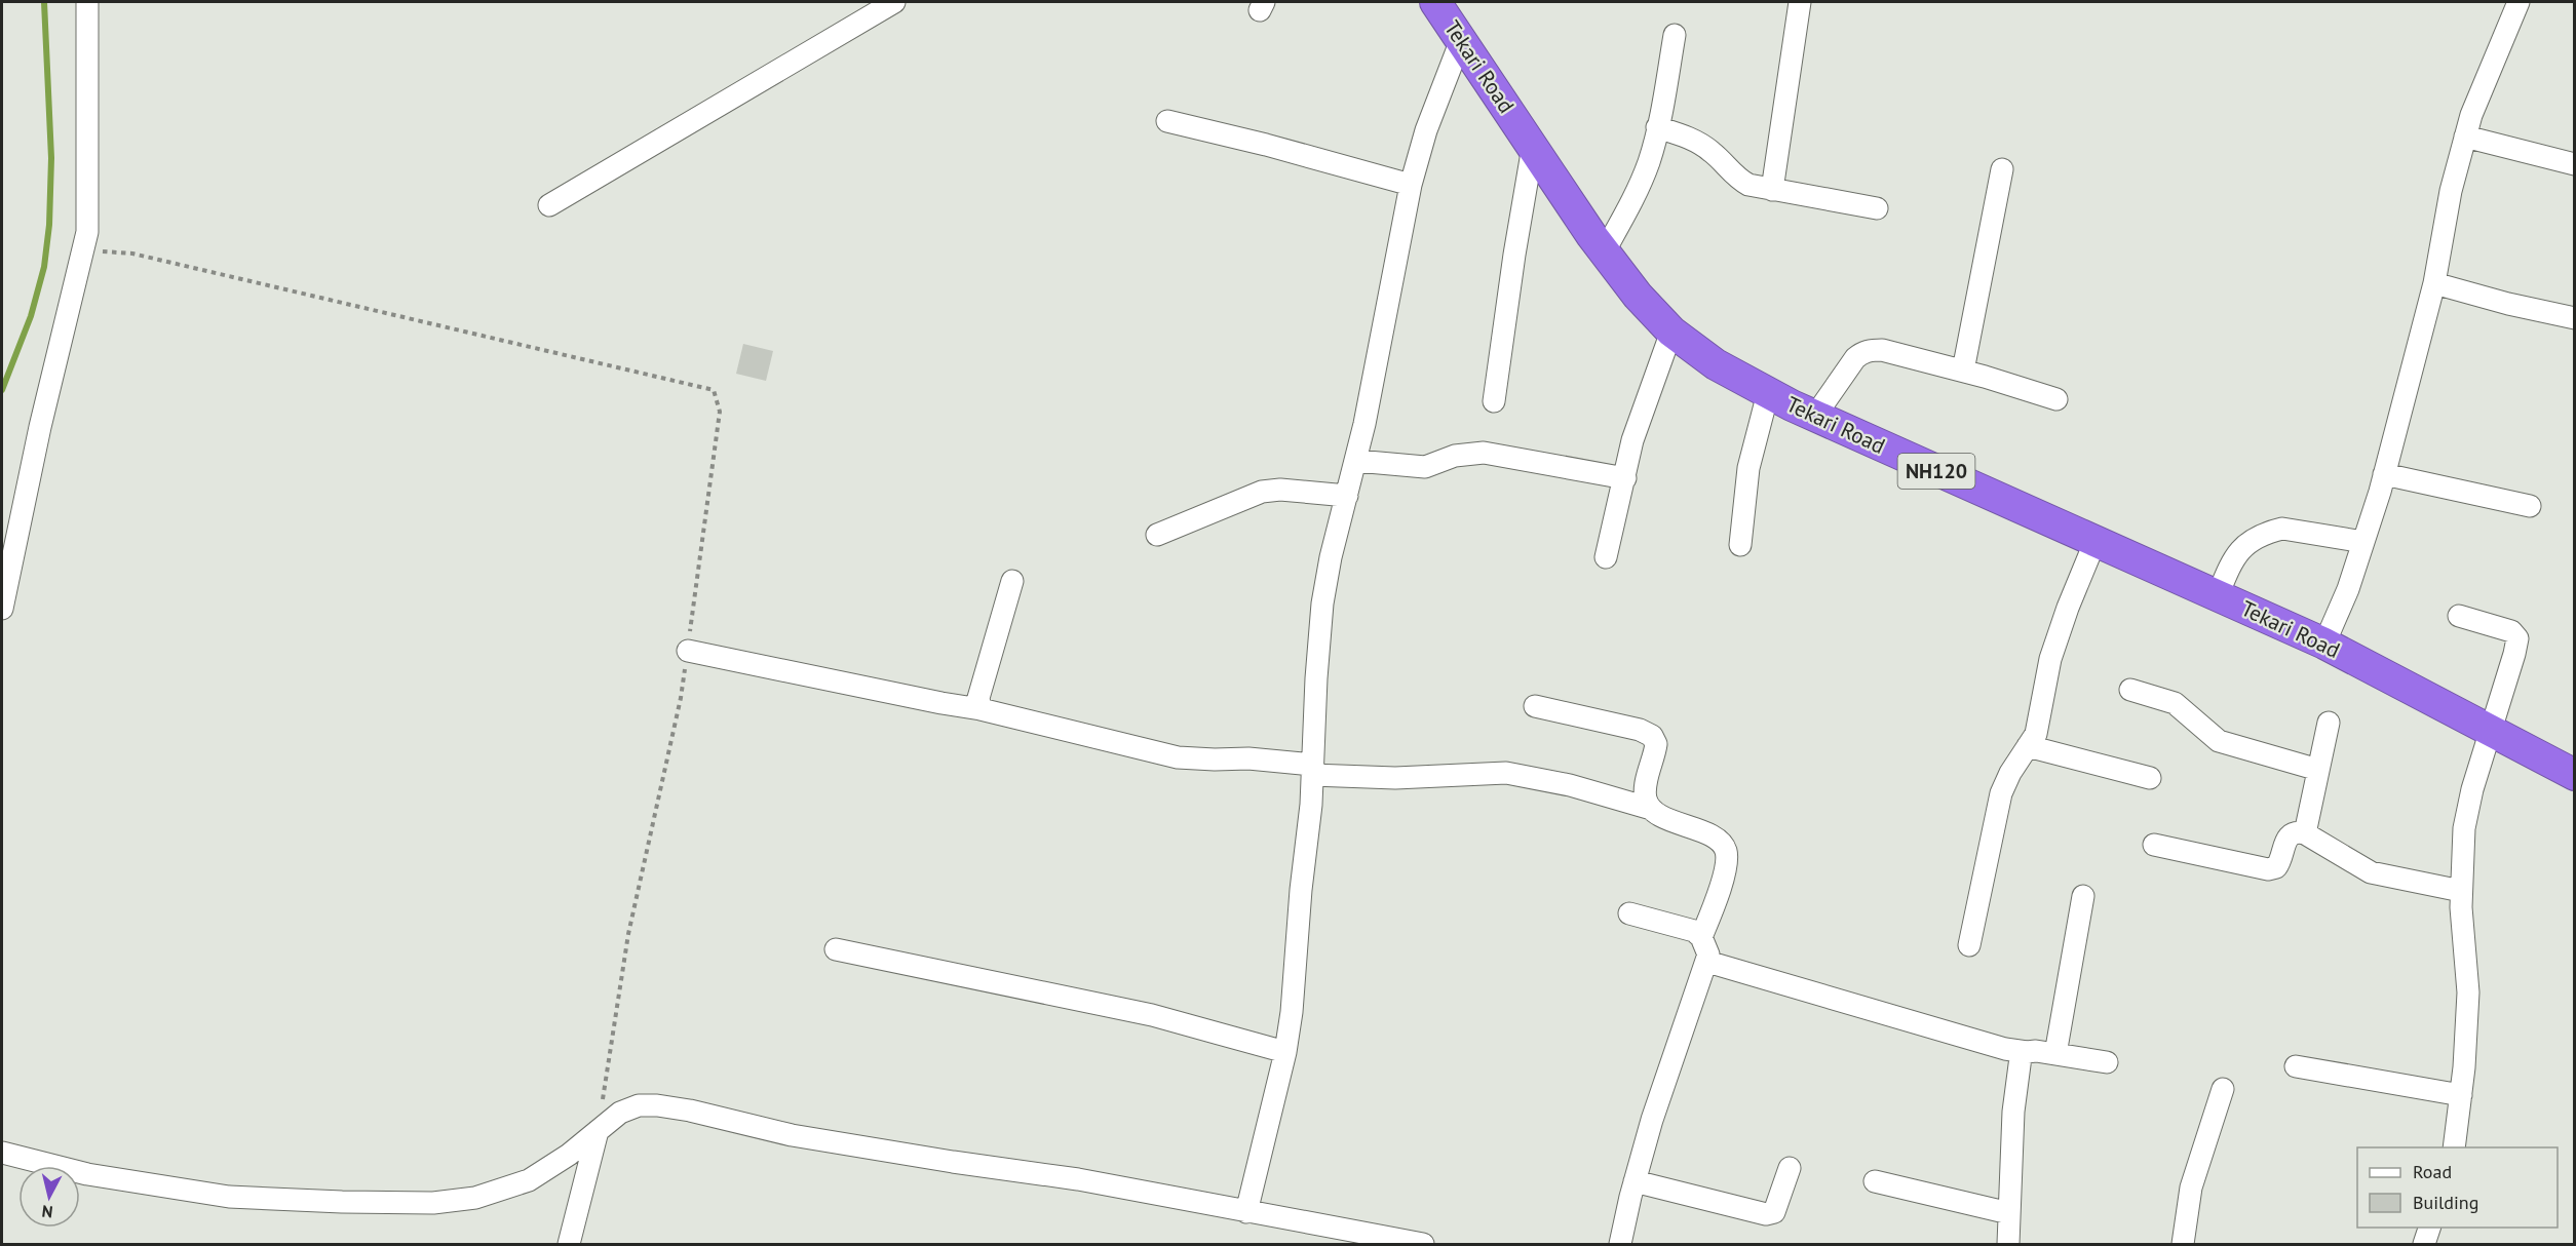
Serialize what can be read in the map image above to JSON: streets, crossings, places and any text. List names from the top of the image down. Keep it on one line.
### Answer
{"streets":{"highway":["Tekari Road","NH120"]},"legend":["Road","Building"],"north":"bottom"}
